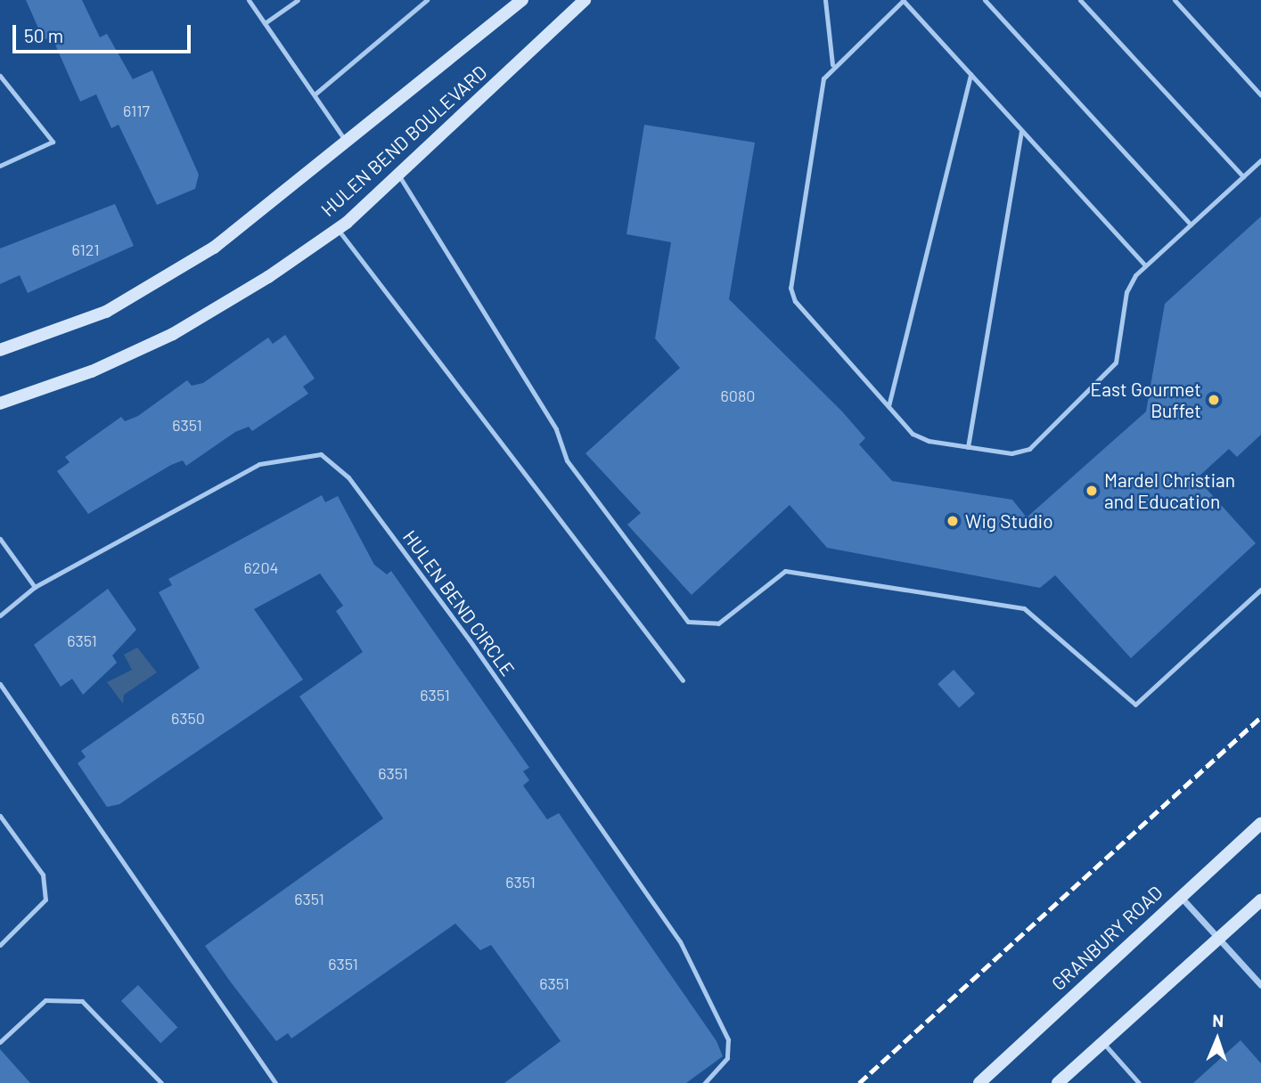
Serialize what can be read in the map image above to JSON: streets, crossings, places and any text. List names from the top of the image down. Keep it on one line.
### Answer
{"streets":{"street":["HULEN BEND BOULEVARD","GRANBURY ROAD"],"lane":["HULEN BEND CIRCLE"]},"places":["East Gourmet Buffet","Mardel Christian and Education","Wig Studio"],"house_numbers":["6117","6121","6080","6351","6204","6351","6351","6350","6351","6351","6351","6351","6351"],"scale_bar":"50 m","north":"top"}
